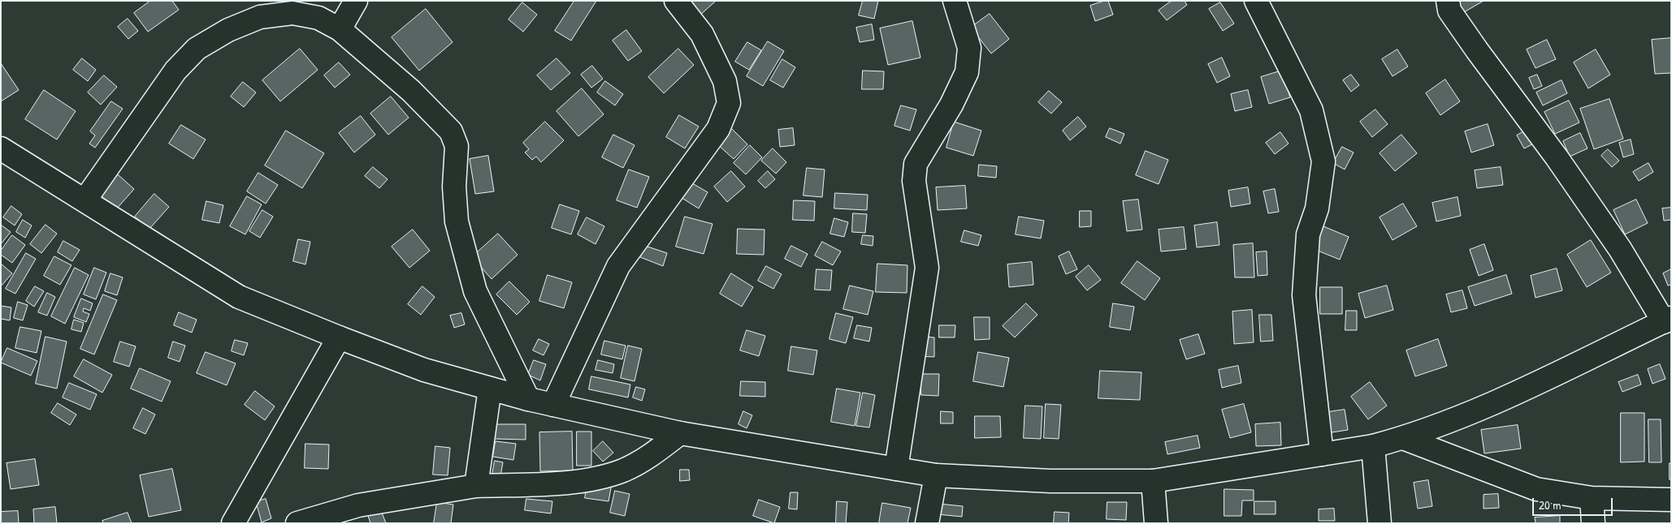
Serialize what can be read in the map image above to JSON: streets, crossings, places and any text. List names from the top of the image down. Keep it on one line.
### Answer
{"scale_bar":"20 m"}
